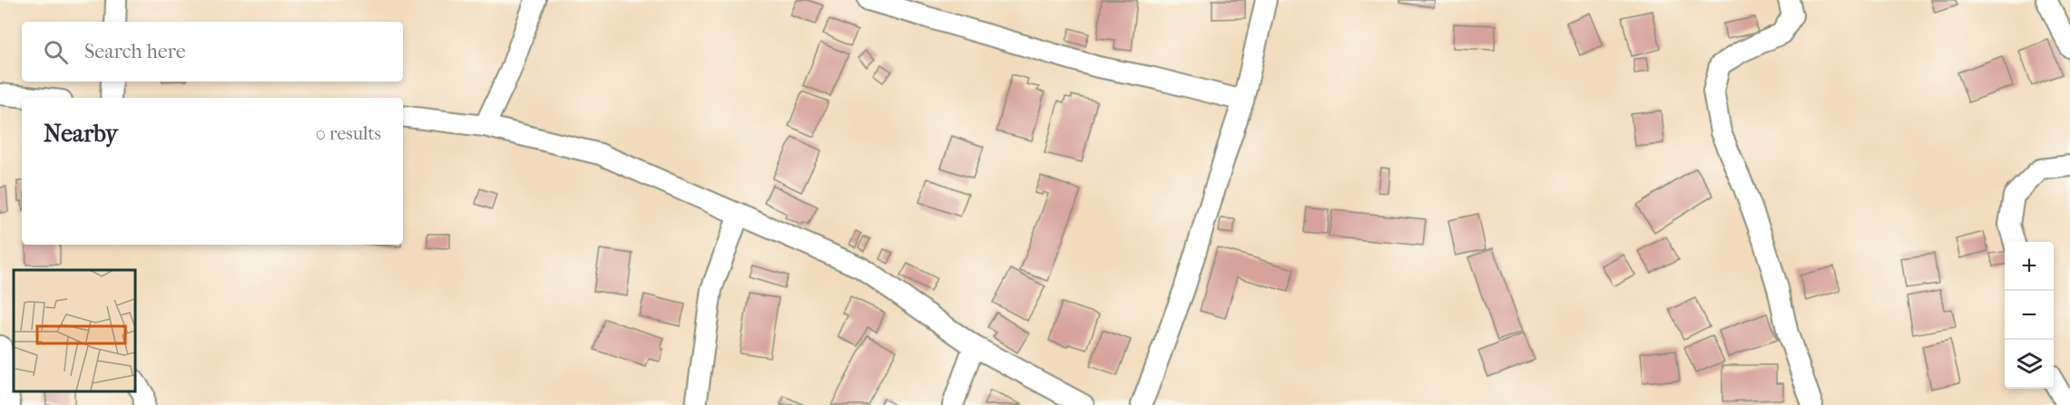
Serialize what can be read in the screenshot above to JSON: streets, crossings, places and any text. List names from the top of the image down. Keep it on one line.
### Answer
{"page":{"search":"Search here","heading":["Nearby","0 results"],"map_buttons":["+","−"]}}
